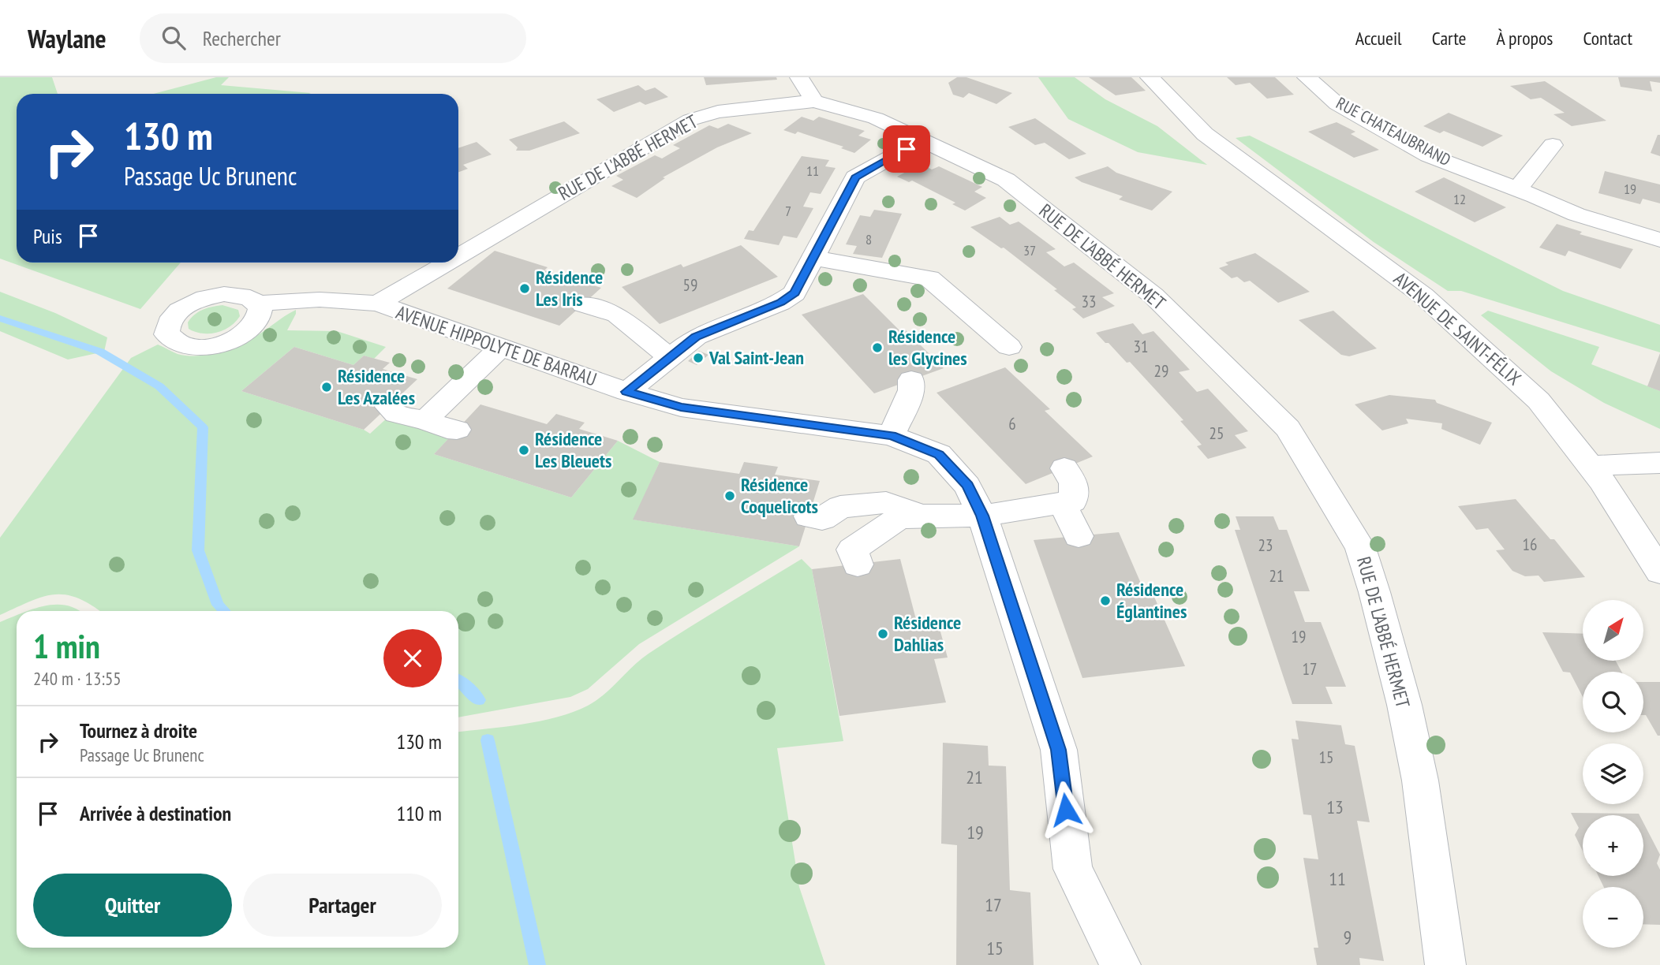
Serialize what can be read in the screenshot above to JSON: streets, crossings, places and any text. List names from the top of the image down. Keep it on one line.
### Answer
{"streets":{"street":["RUE CHATEAUBRIAND","RUE DE L'ABBÉ HERMET","AVENUE DE SAINT-FÉLIX","AVENUE HIPPOLYTE DE BARRAU"]},"crossings":[["RUE DE L'ABBÉ HERMET","AVENUE HIPPOLYTE DE BARRAU"]],"places":["Résidence Les Iris","Résidence les Glycines","Val Saint-Jean","Résidence Les Azalées","Résidence Les Bleuets","Résidence Coquelicots","Résidence Églantines","Résidence Dahlias"],"house_numbers":["11","19","12","7","8","37","59","33","31","29","6","25","16","23","21","19","17","15","21","13","19","11","17","9","15"],"north":"top right","page":{"header":"Waylane","search":"Rechercher","nav":["Accueil","Carte","À propos","Contact"],"turn":["130 m","Passage Uc Brunenc"],"then":"Puis","map_buttons":["+","−"],"heading":["1 min","240 m · 13:55"],"list":[{"name":"Tournez à droite","note":"Passage Uc Brunenc","value":"130 m"},{"name":"Arrivée à destination","value":"110 m"}],"buttons":["Quitter","Partager"]}}
